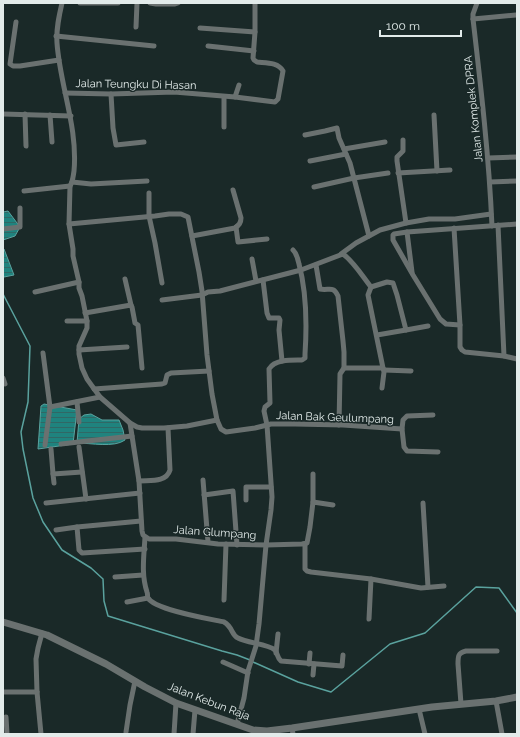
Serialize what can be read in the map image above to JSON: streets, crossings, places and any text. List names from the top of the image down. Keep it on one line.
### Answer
{"streets":{"street":["Jalan Teungku Di Hasan","Jalan Komplek DPRA","Jalan Bak Geulumpang","Jalan Glumpang","Jalan Kebun Raja"]},"crossings":[["Jalan Glumpang","Jalan Kebun Raja"]],"scale_bar":"100 m"}
